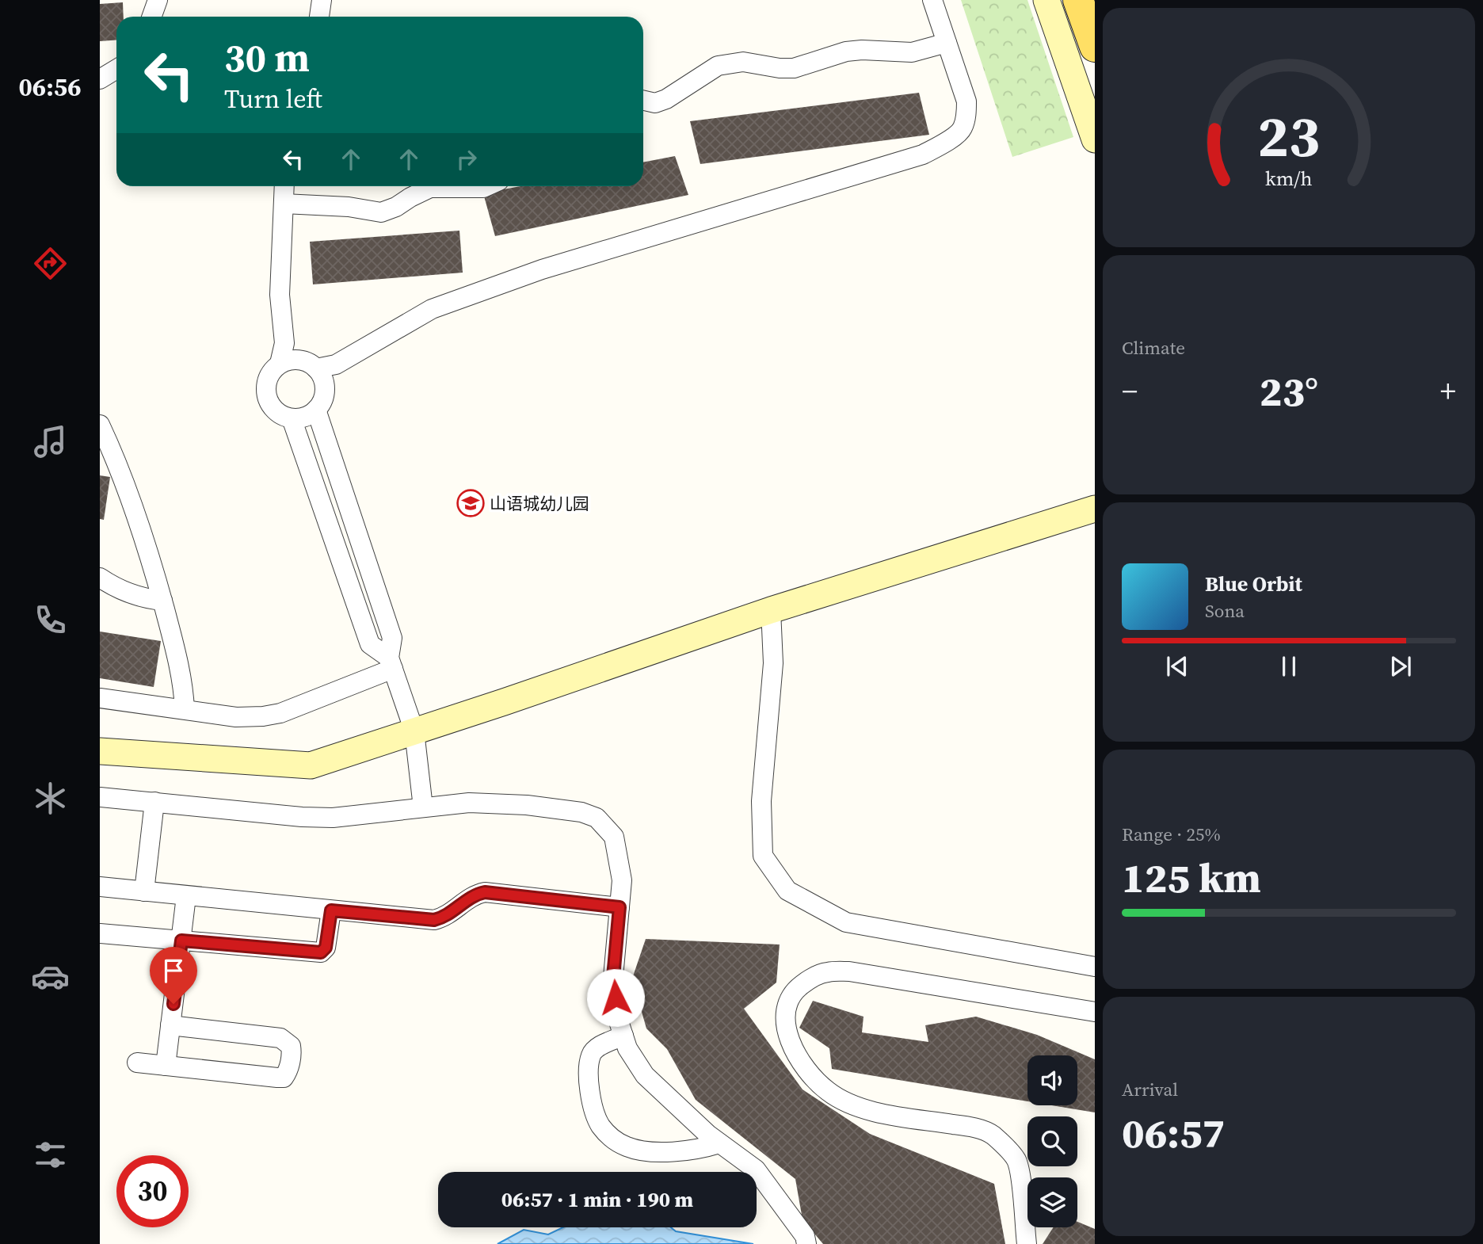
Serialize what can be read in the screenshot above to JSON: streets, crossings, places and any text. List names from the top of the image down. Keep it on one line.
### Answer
{"places":{"school or university":["山语城幼儿园"]},"page":{"tabs":"06:56","turn":["30 m","Turn left"],"tile":["Climate",["Range · 25%","125 km"],["Arrival","06:57"]],"heat":["−","23°","+"],"song":["Blue Orbit","Sona"],"limit":"30","trip":"06:57 · 1 min · 190 m","gauge":["23","km/h"]}}
